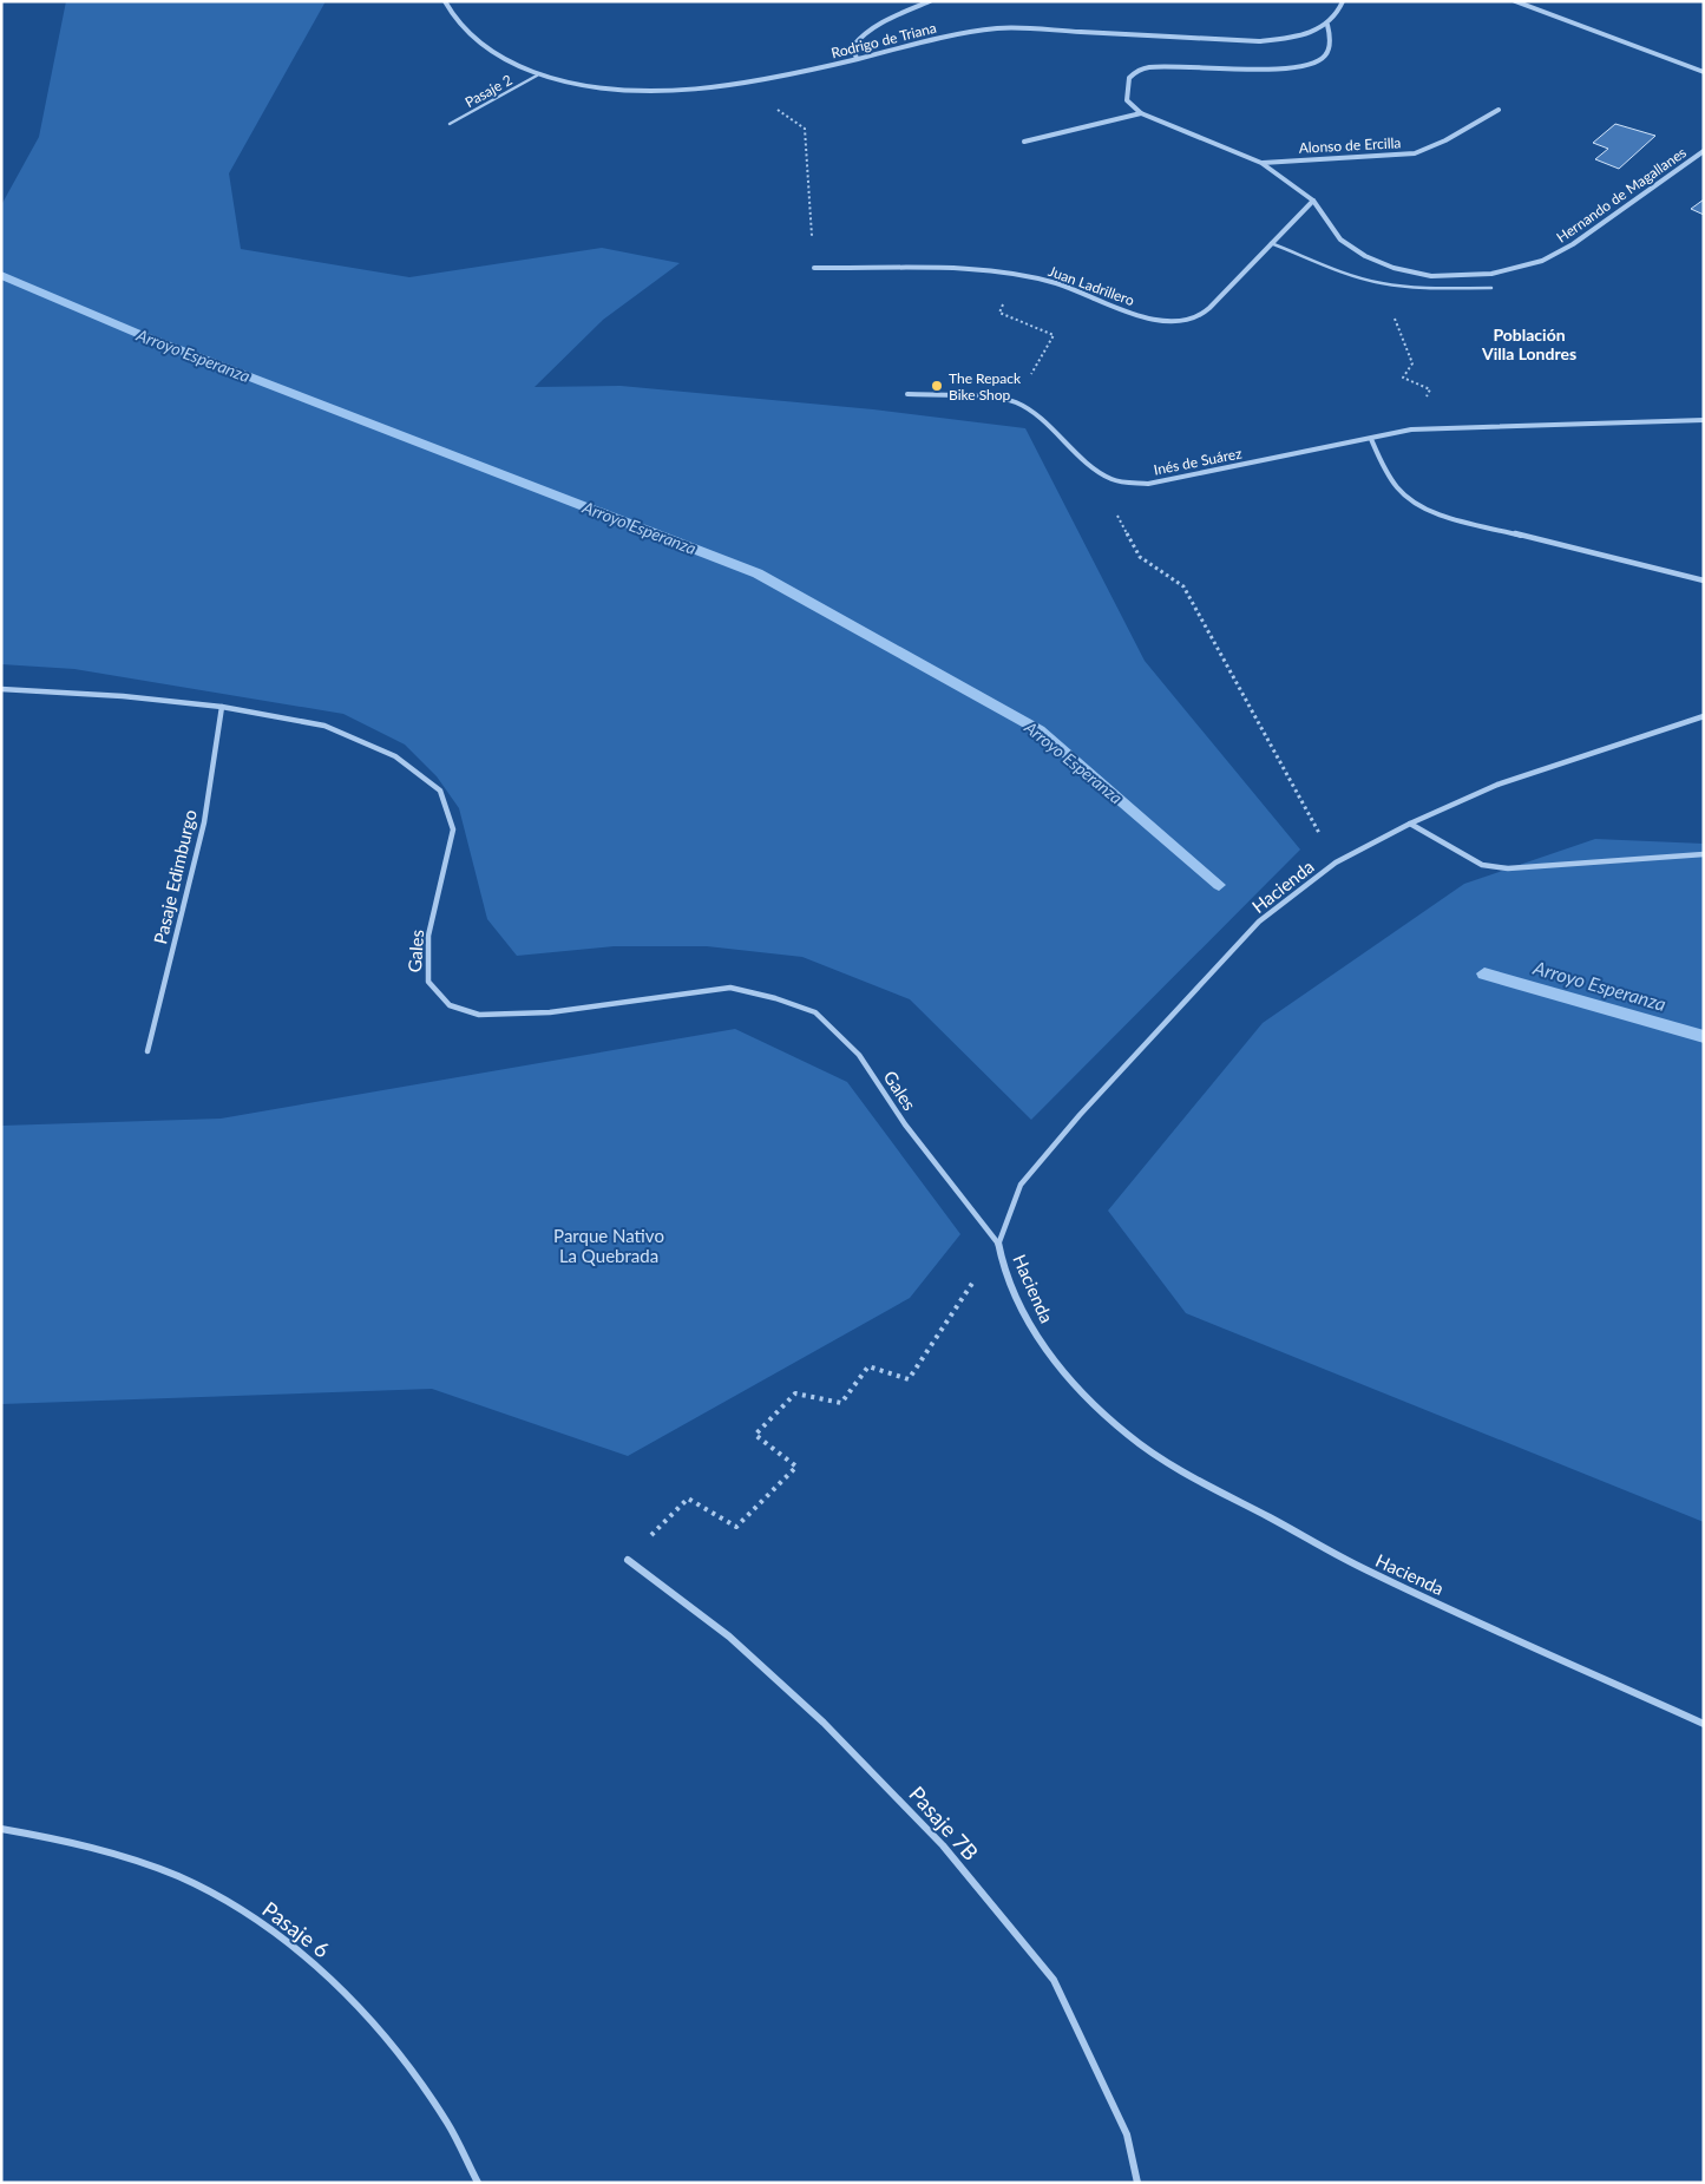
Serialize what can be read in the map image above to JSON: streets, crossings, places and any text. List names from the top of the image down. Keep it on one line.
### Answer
{"streets":{"street":["Rodrigo de Triana","Alonso de Ercilla","Hernando de Magallanes","Juan Ladrillero","Inés de Suárez","Pasaje Edimburgo","Hacienda","Gales","Pasaje 7B","Pasaje 6"],"lane":["Pasaje 2"]},"crossings":[["Rodrigo de Triana","Pasaje 2"],["Alonso de Ercilla","Hernando de Magallanes"],["Hernando de Magallanes","Juan Ladrillero"],["Pasaje Edimburgo","Gales"],["Hacienda","Gales"]],"districts":["Población Villa Londres"],"water":["Arroyo Esperanza"],"parks":["Parque Nativo La Quebrada"],"places":["The Repack Bike Shop"]}
